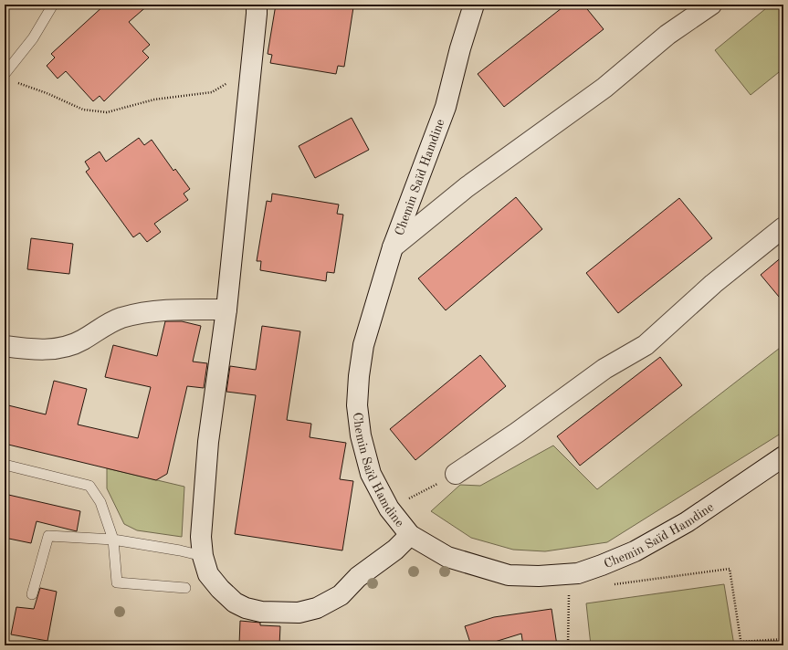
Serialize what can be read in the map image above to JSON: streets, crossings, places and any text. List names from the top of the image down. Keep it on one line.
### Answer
{"streets":{"main road":["Chemin Saïd Hamdine"]}}
